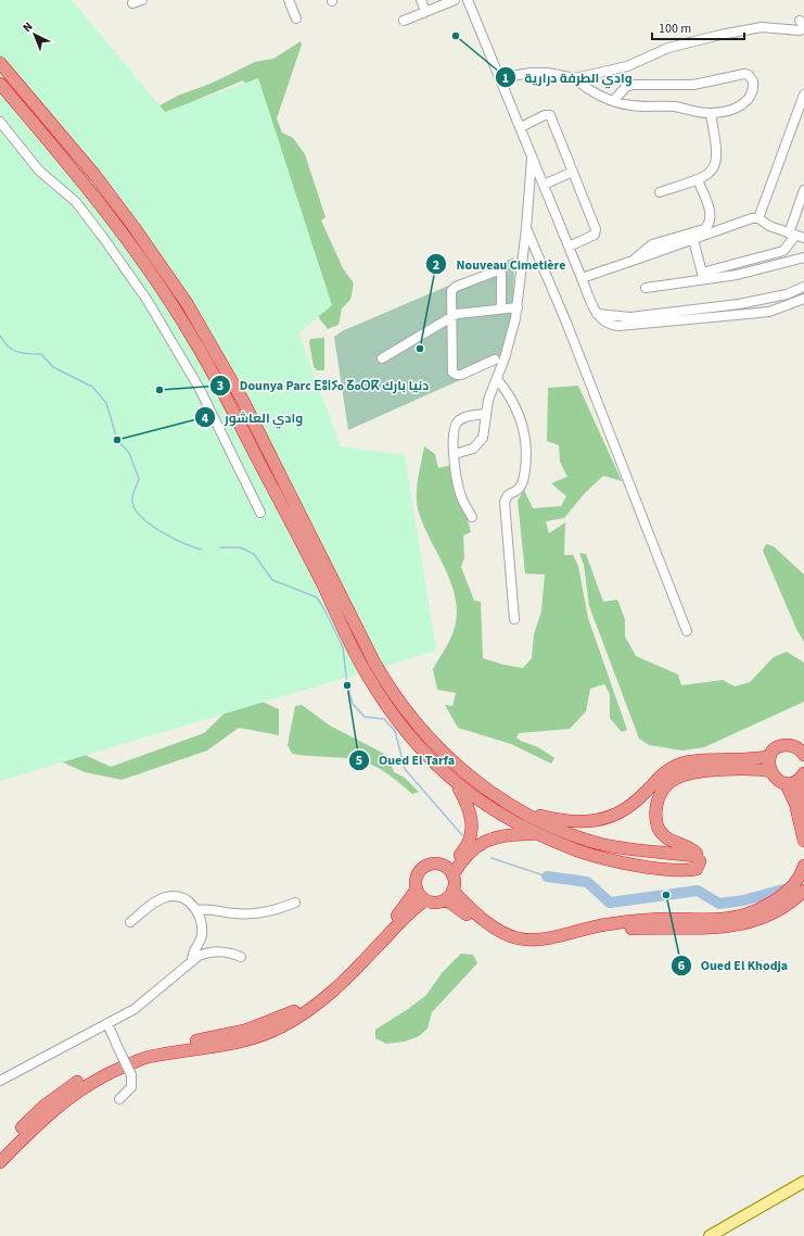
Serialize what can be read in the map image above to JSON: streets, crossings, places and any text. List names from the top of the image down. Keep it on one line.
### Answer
{"places":["وادي الطرفة درارية","Nouveau Cimetière","Dounya Parc ⴹⵓⵏⵢⴰ ⵒⴰⵔⴽ دنيا بارك","وادي العاشور","Oued El Tarfa","Oued El Khodja"],"scale_bar":"100 m","north":"top left"}
